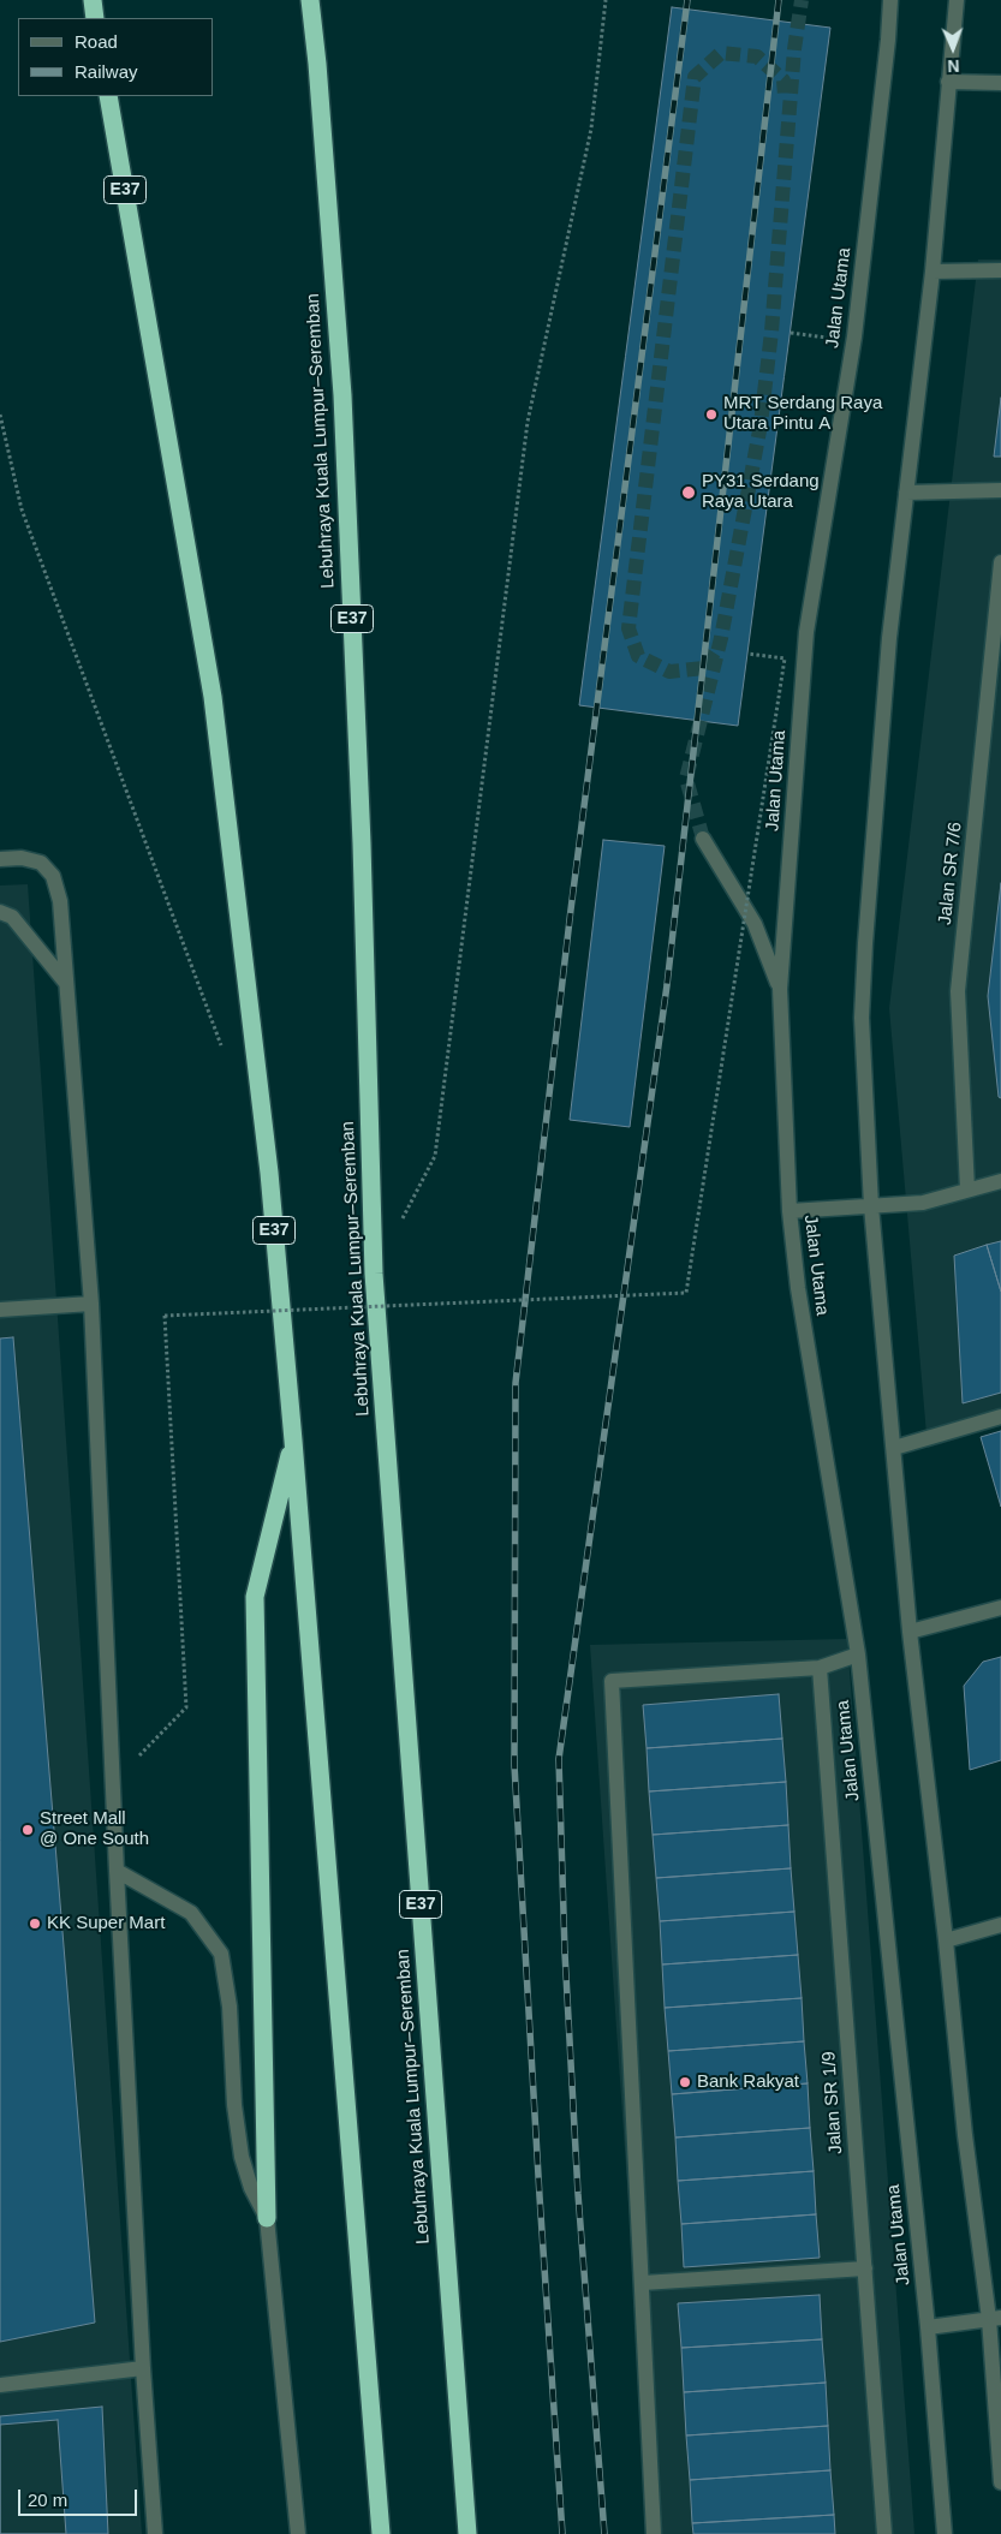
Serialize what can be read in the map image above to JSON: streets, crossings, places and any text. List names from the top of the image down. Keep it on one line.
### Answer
{"streets":{"highway":["E37","Lebuhraya Kuala Lumpur–Seremban"],"street":["Jalan Utama","Jalan SR 7/6","Jalan SR 1/9"]},"places":["MRT Serdang Raya Utara Pintu A","PY31 Serdang Raya Utara","Street Mall @ One South","KK Super Mart","Bank Rakyat"],"legend":["Road","Railway"],"scale_bar":"20 m","north":"bottom"}
